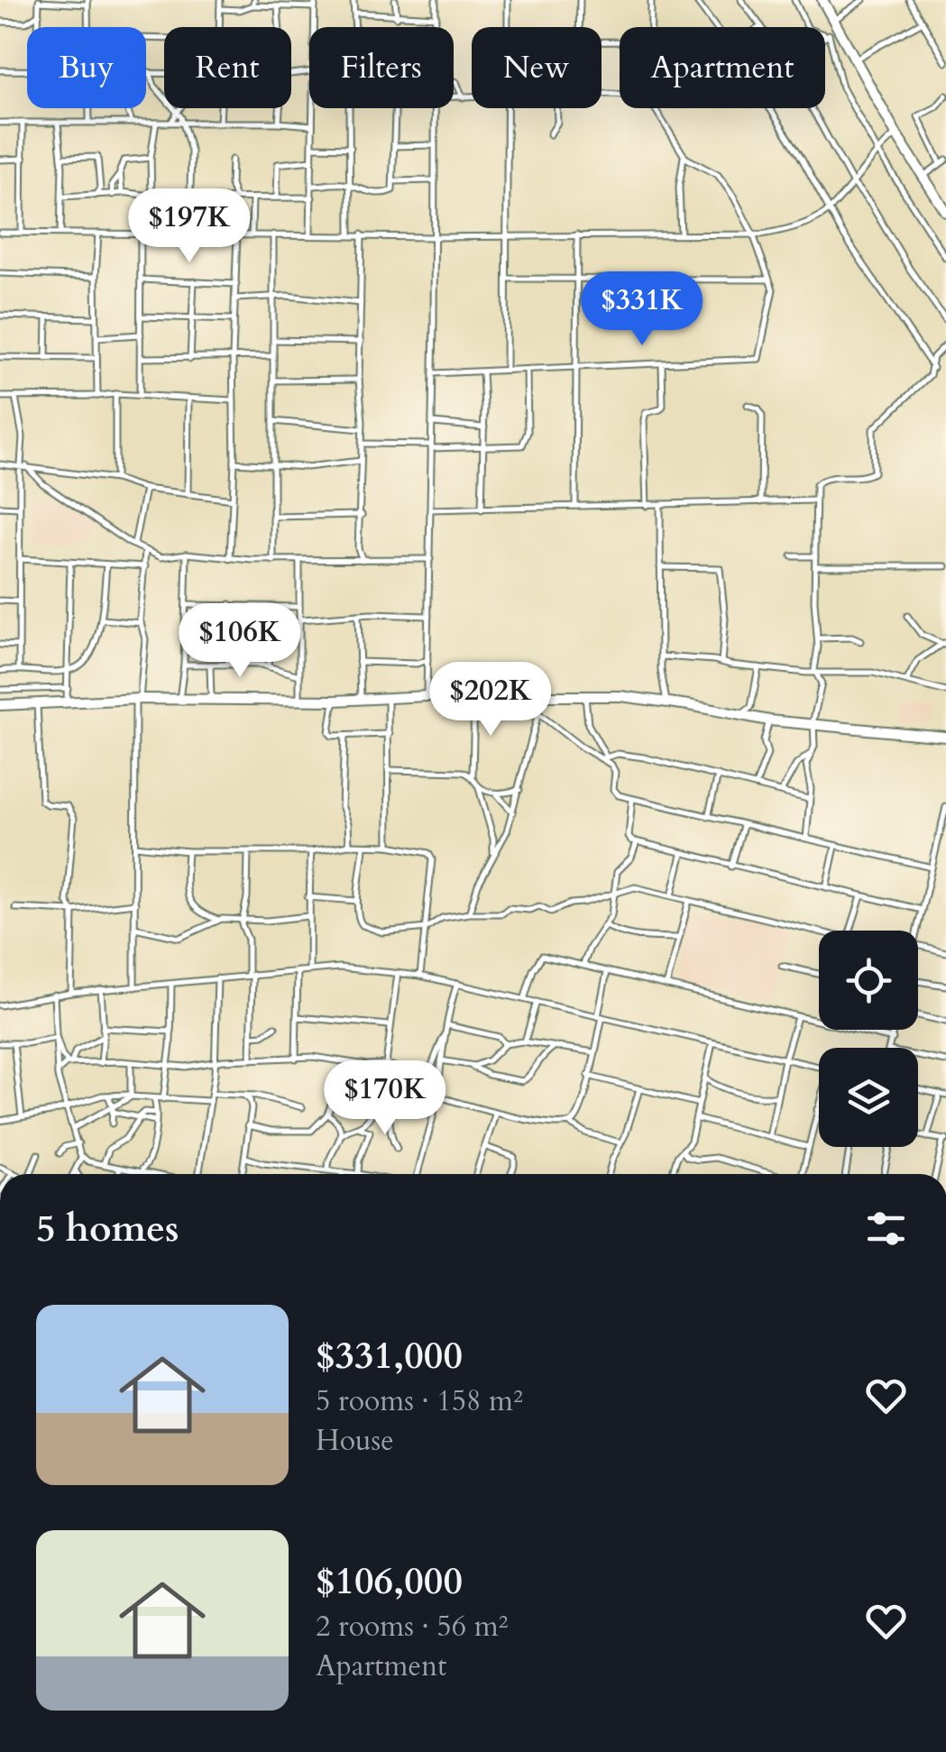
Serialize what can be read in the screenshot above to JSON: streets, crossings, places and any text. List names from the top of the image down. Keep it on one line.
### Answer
{"page":{"chip":["Buy","Rent","Filters","New","Apartment"],"price":["$197K","$331K","$106K","$202K","$170K"],"heading":"5 homes","list":[{"name":"$331,000","note":"5 rooms · 158 m² · House"},{"name":"$106,000","note":"2 rooms · 56 m² · Apartment"}]}}
